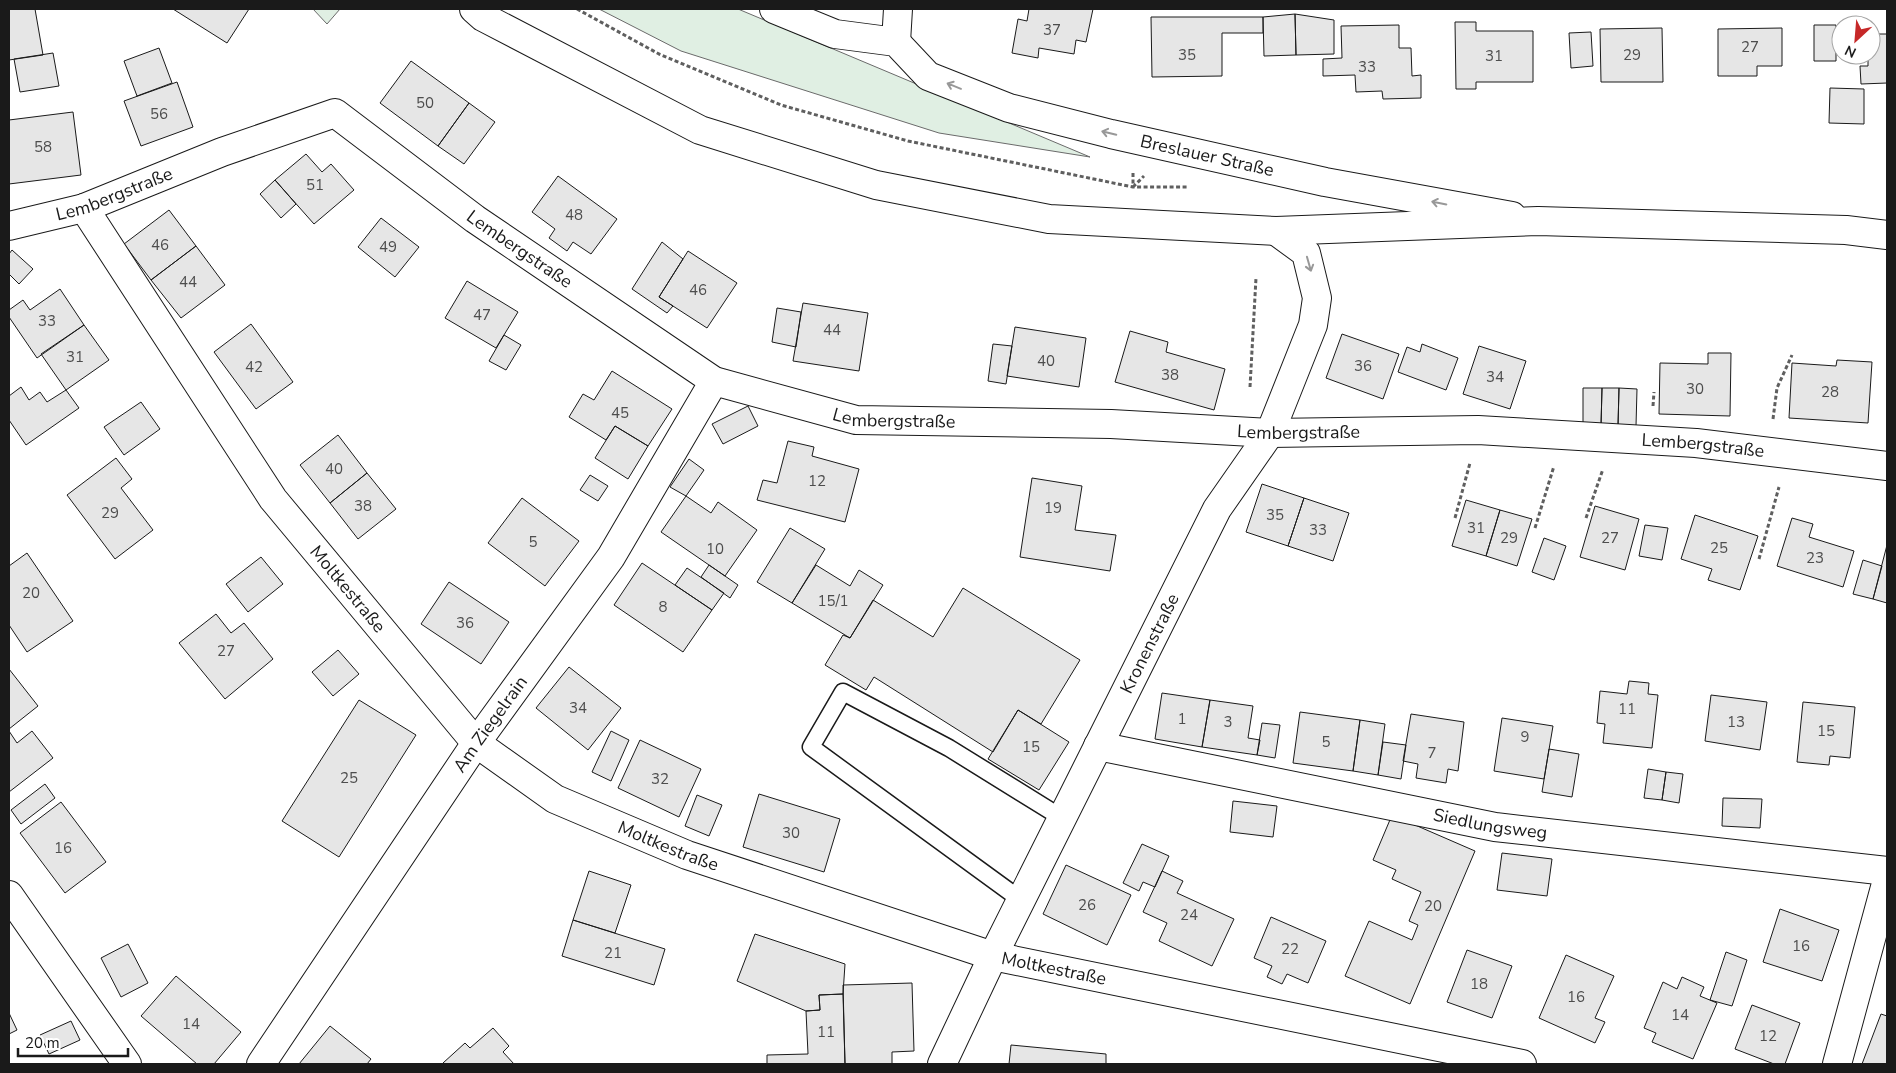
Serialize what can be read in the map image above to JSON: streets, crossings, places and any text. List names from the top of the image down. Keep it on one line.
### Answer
{"streets":{"street":["Breslauer Straße","Lembergstraße","Moltkestraße","Kronenstraße","Am Ziegelrain","Siedlungsweg"]},"crossings":[["Lembergstraße","Moltkestraße"],["Lembergstraße","Kronenstraße"],["Lembergstraße","Am Ziegelrain"],["Moltkestraße","Kronenstraße"],["Moltkestraße","Am Ziegelrain"],["Kronenstraße","Siedlungsweg"]],"house_numbers":["37","27","35","29","31","33","50","56","58","51","48","46","49","44","46","47","33","44","31","40","36","42","38","34","30","28","45","40","12","38","19","29","35","31","33","29","27","5","25","10","23","20","15/1","8","36","27","34","11","1","3","13","15","9","5","15","7","25","32","30","16","26","20","24","16","22","21","18","16","14","14","11","12"],"scale_bar":"20 m","north":"bottom left"}
